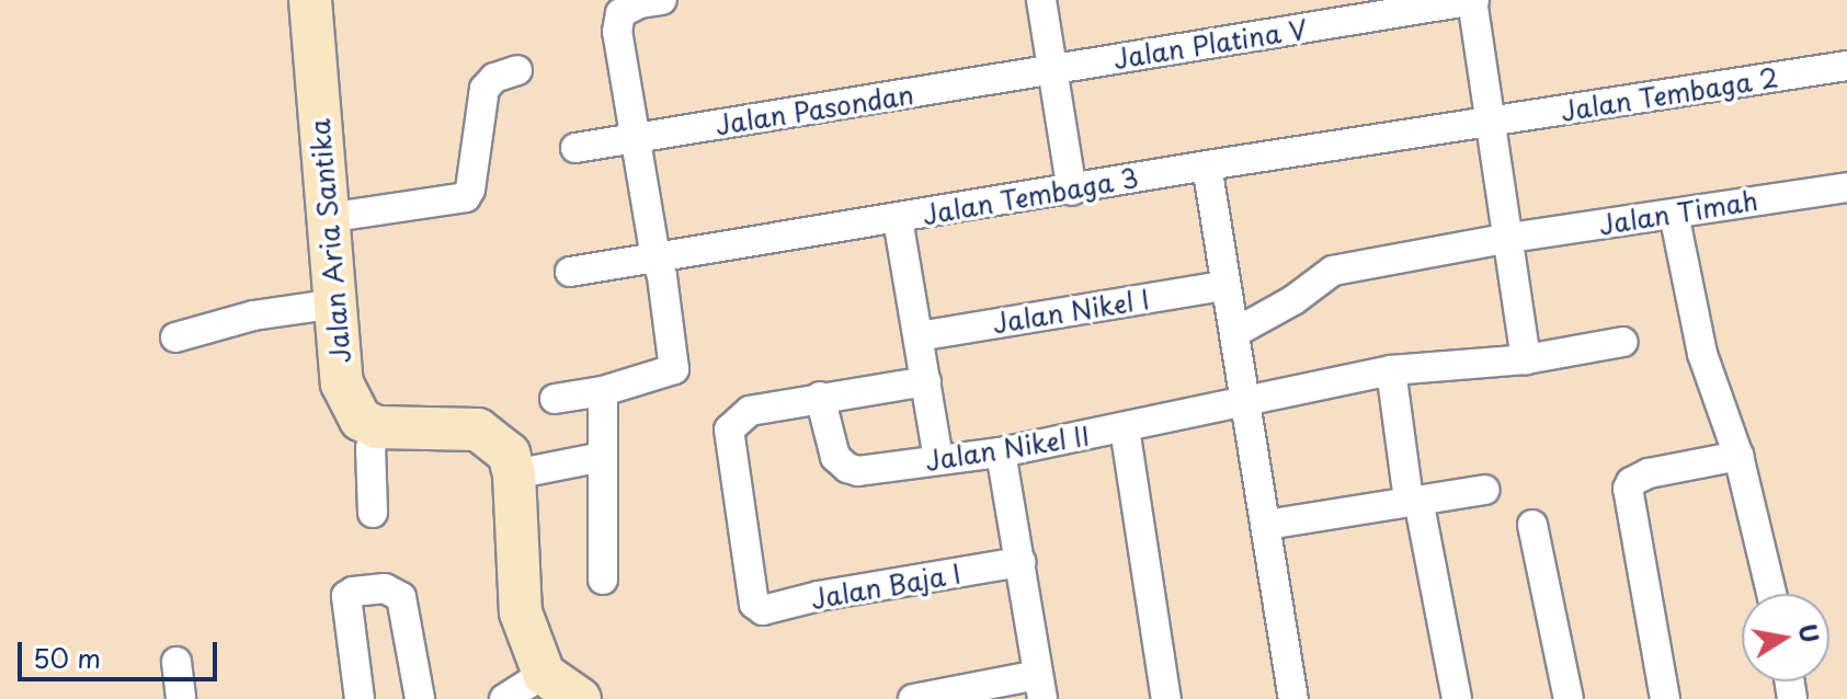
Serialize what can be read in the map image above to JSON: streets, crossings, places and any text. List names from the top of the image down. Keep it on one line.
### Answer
{"streets":{"street":["Jalan Platina V","Jalan Tembaga 2","Jalan Pasondan","Jalan Tembaga 3","Jalan Timah","Jalan Aria Santika","Jalan Nikel I","Jalan Nikel II","Jalan Baja I"]},"crossings":[["Jalan Platina V","Jalan Pasondan"],["Jalan Tembaga 2","Jalan Tembaga 3"],["Jalan Nikel II","Jalan Baja I"]],"scale_bar":"50 m","north":"right"}
